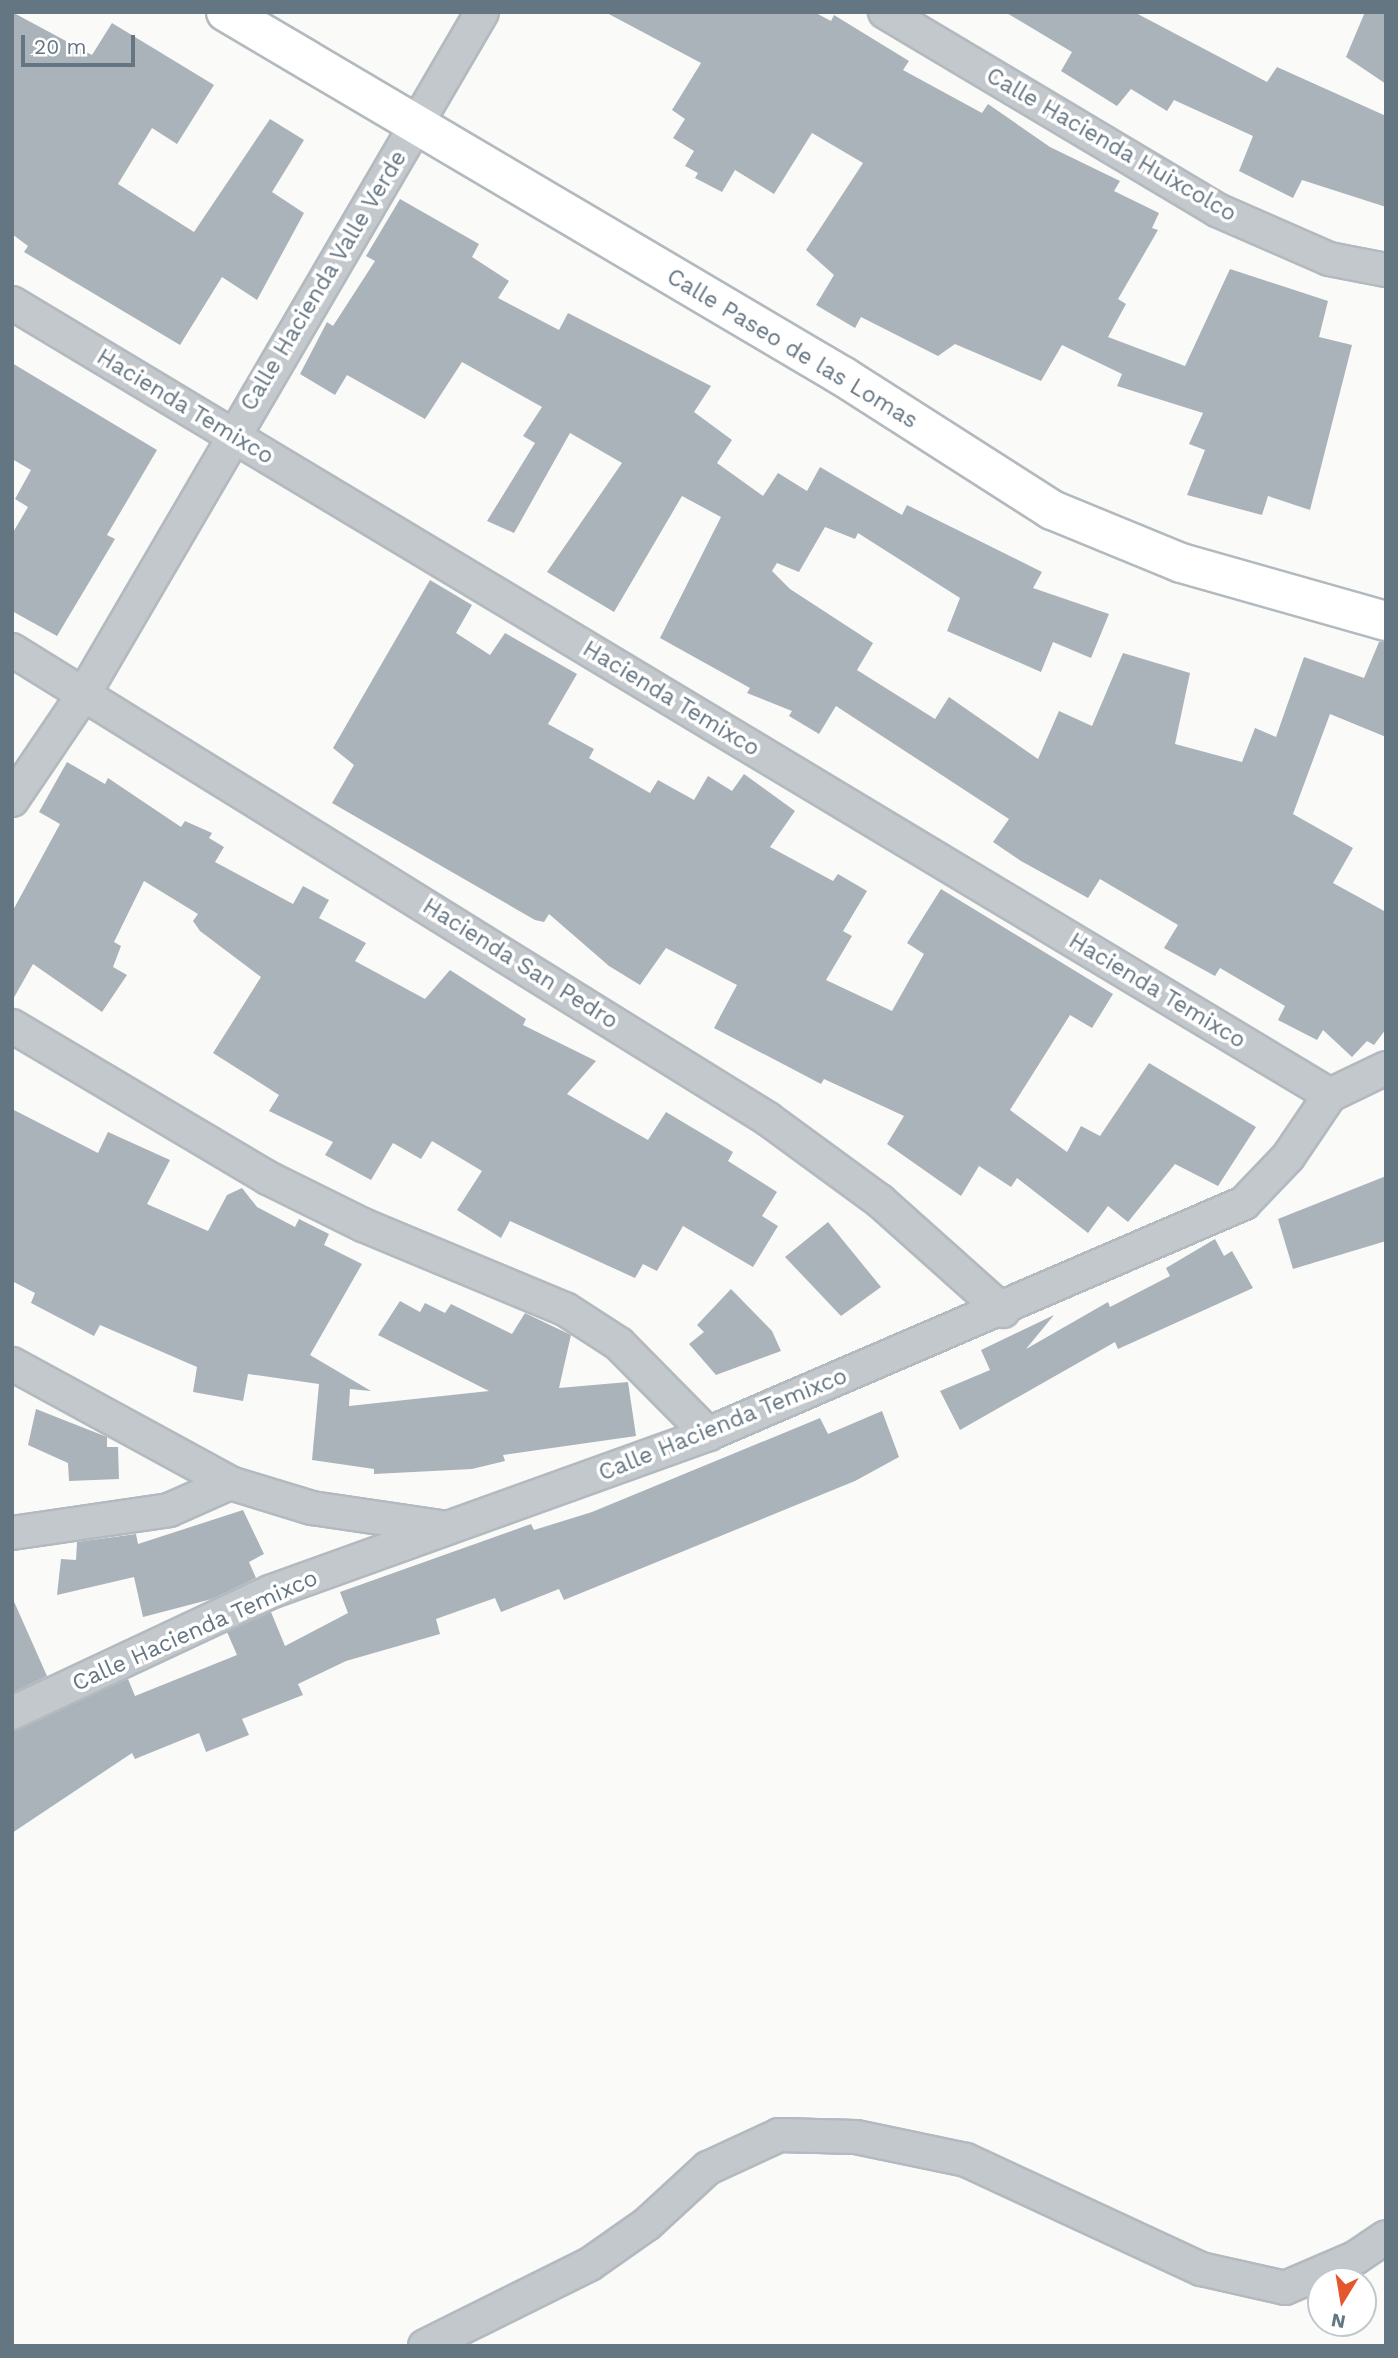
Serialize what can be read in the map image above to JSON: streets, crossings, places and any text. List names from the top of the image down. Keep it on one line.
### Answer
{"streets":{"main road":["Calle Paseo de las Lomas"],"street":["Calle Hacienda Huixcolco","Calle Hacienda Valle Verde","Hacienda Temixco","Hacienda San Pedro","Calle Hacienda Temixco"]},"crossings":[["Calle Hacienda Valle Verde","Calle Paseo de las Lomas"],["Calle Hacienda Valle Verde","Hacienda Temixco"],["Calle Hacienda Valle Verde","Hacienda San Pedro"],["Hacienda Temixco","Calle Hacienda Temixco"],["Hacienda San Pedro","Calle Hacienda Temixco"]],"scale_bar":"20 m","north":"bottom"}
